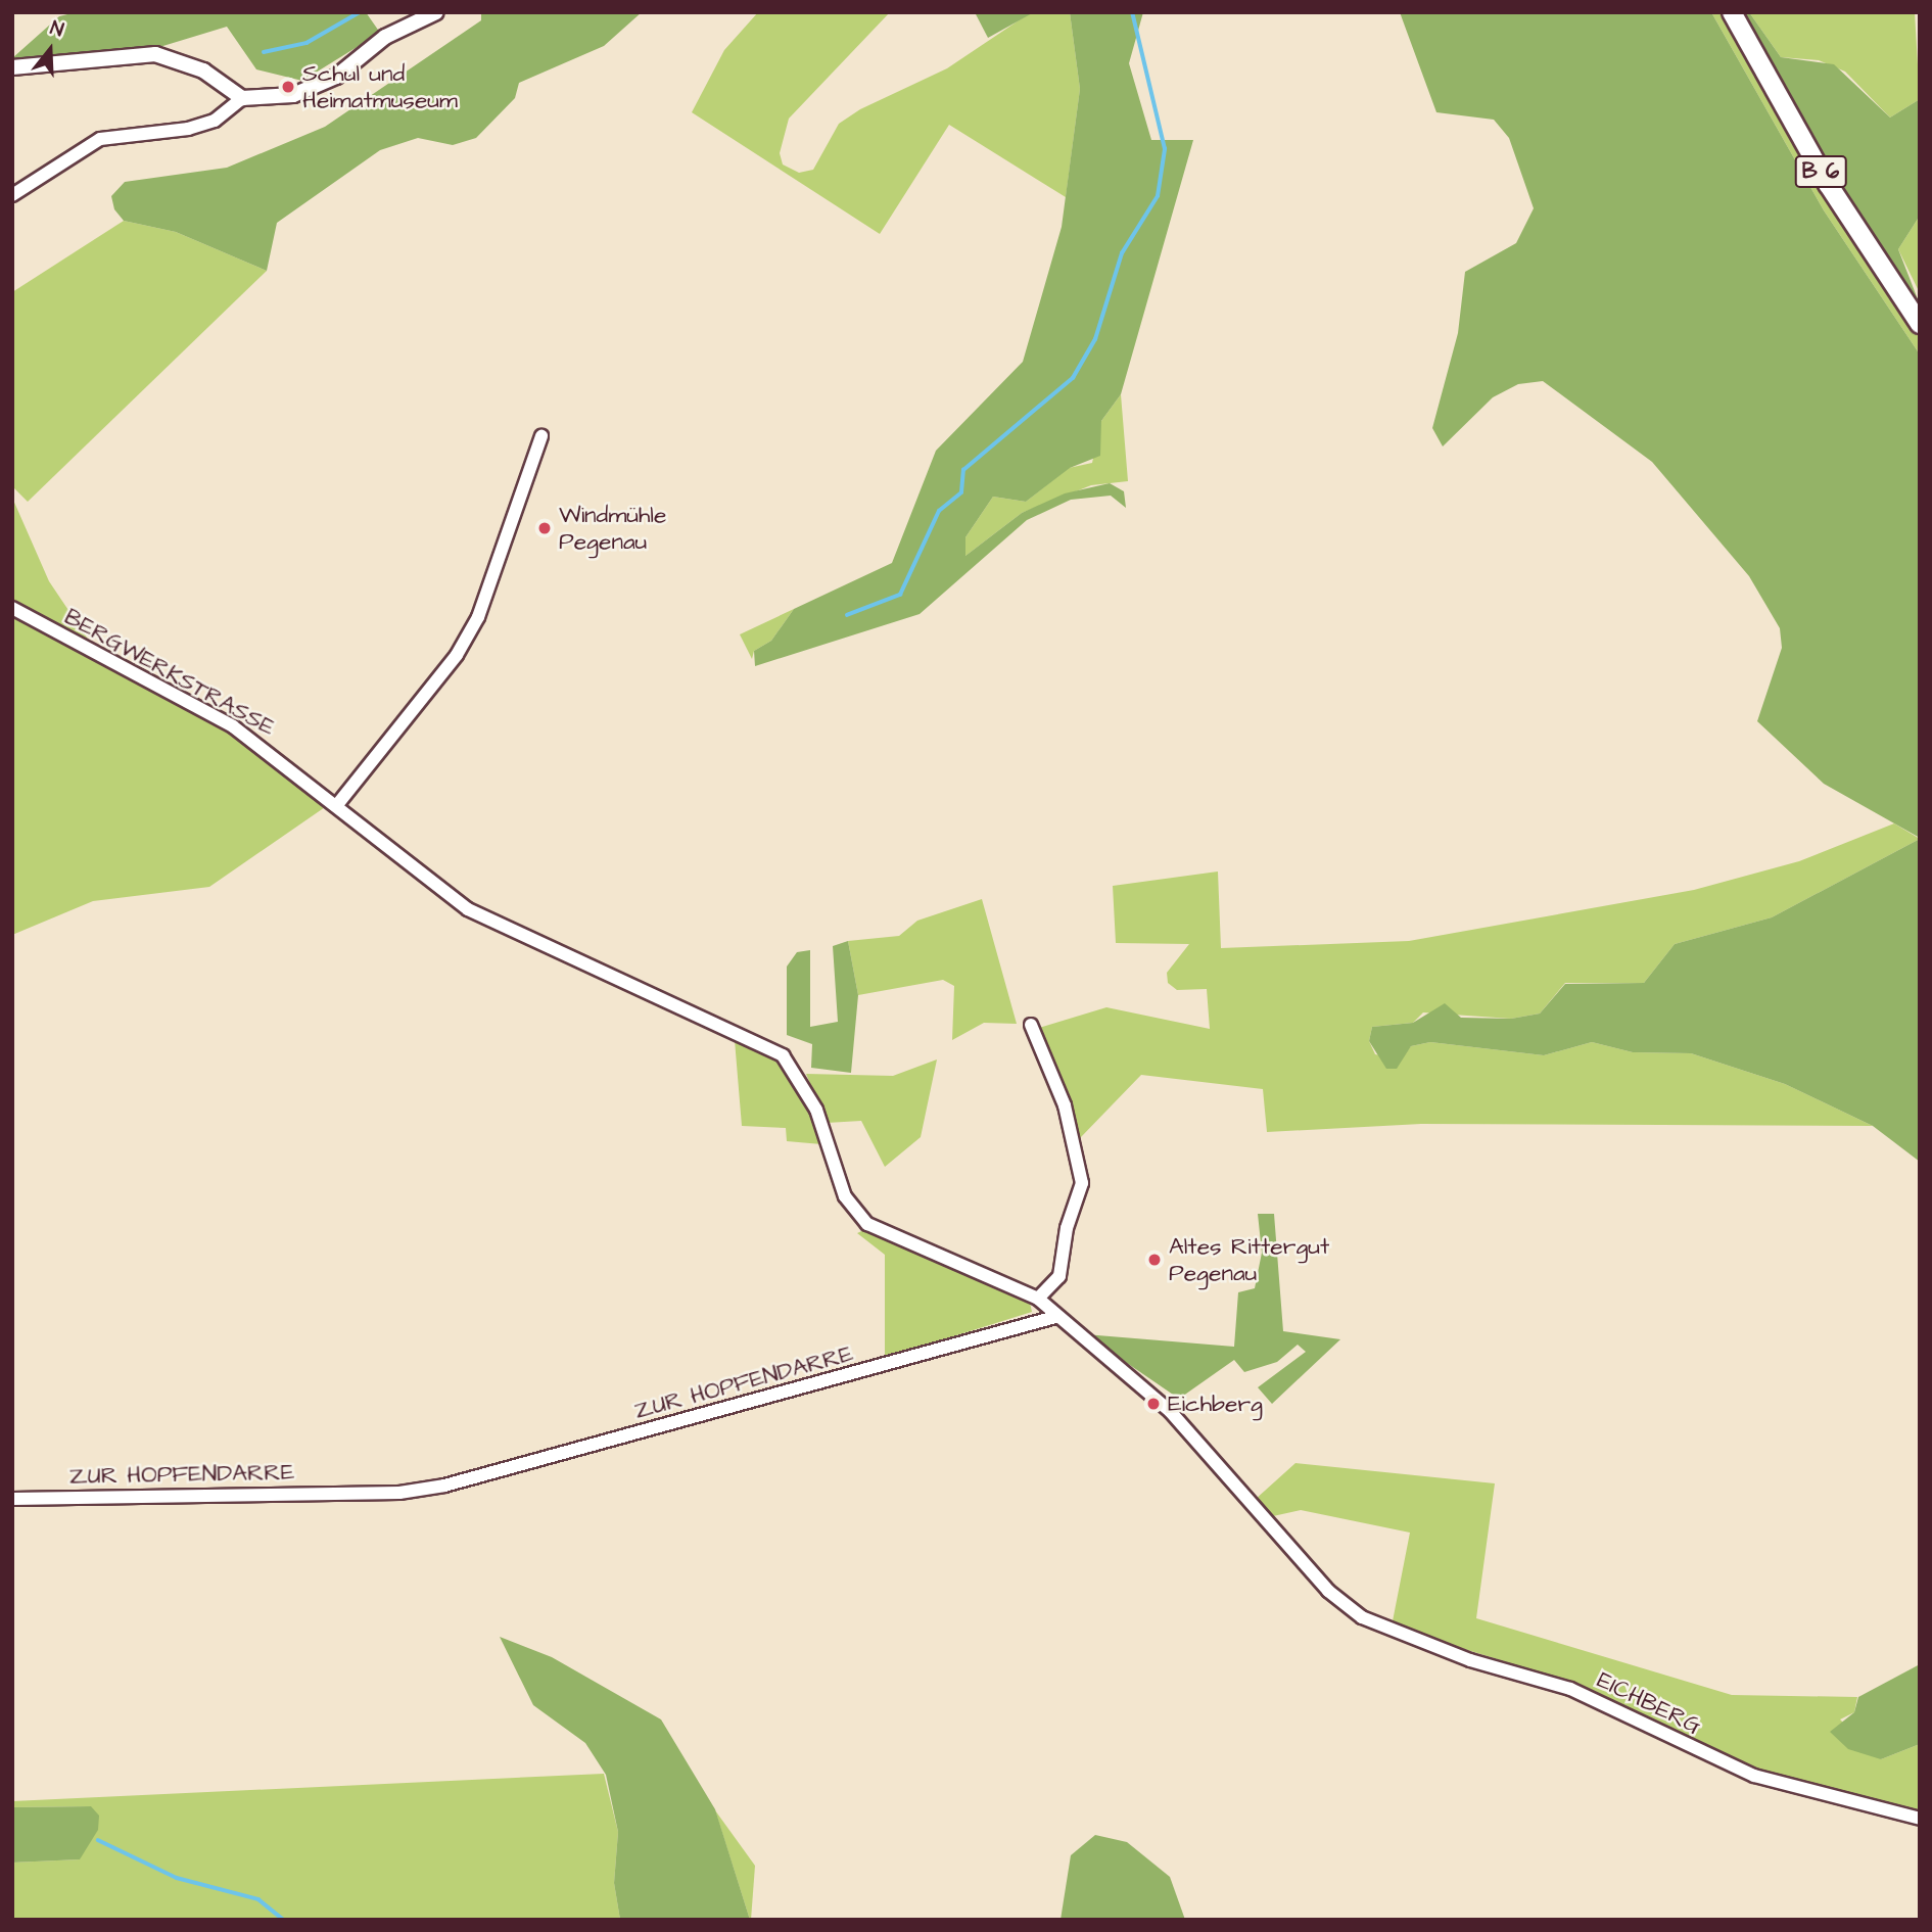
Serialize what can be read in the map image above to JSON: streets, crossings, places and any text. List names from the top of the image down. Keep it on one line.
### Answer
{"streets":{"main road":["B 6"],"street":["BERGWERKSTRASSE","ZUR HOPFENDARRE","EICHBERG"]},"crossings":[["ZUR HOPFENDARRE","EICHBERG"]],"places":["Schul und Heimatmuseum","Windmühle Pegenau","Altes Rittergut Pegenau","Eichberg"],"north":"top"}
